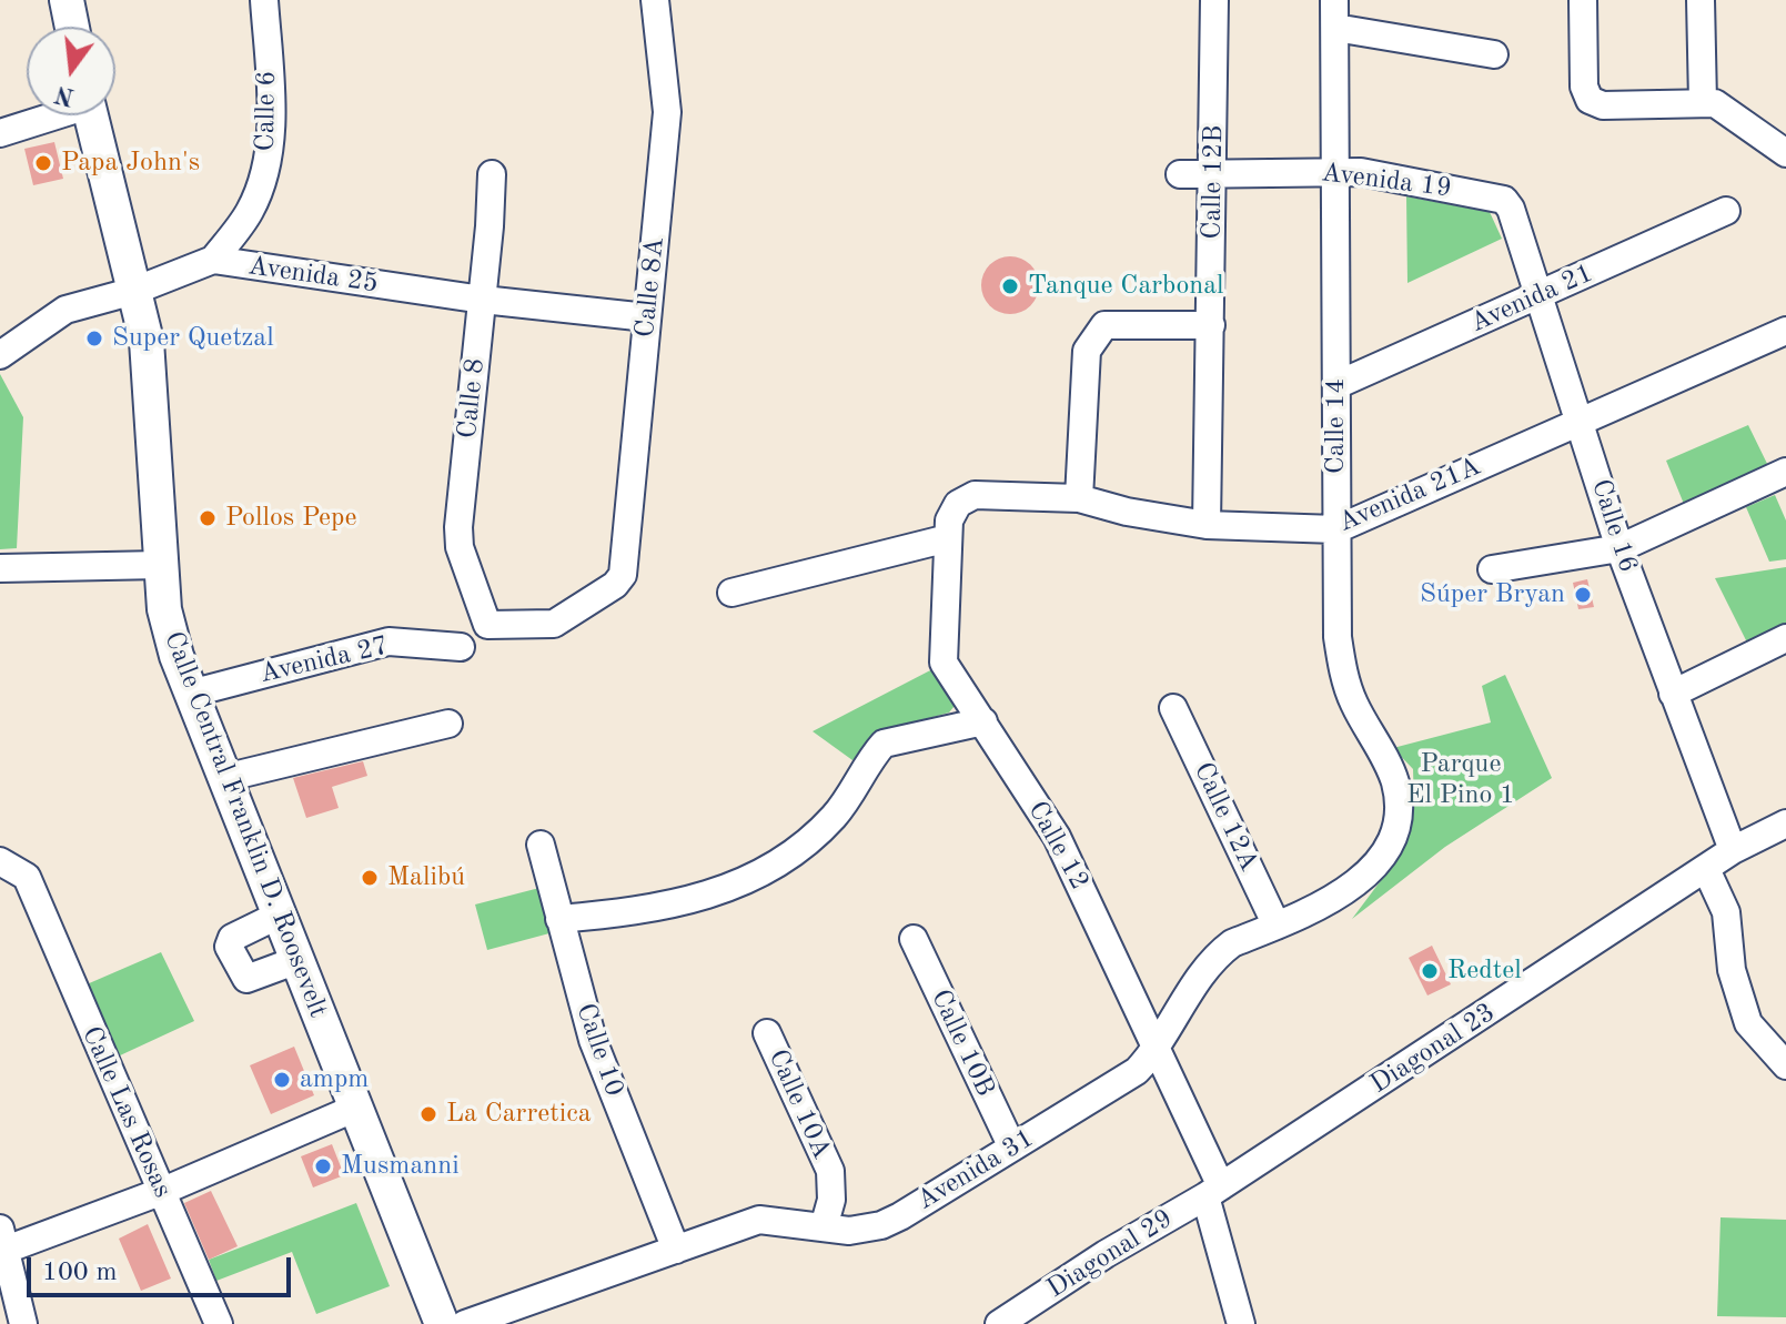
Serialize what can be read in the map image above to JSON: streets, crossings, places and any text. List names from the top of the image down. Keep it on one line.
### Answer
{"streets":{"main road":["Calle Central Franklin D. Roosevelt"],"street":["Calle 6","Avenida 19","Calle 12B","Avenida 25","Calle 8A","Avenida 21","Calle 8","Calle 14","Avenida 21A","Calle 16","Avenida 27","Calle 12A","Calle 12","Calle 10B","Diagonal 23","Calle 10","Calle 10A","Calle Las Rosas","Avenida 31","Diagonal 29"]},"crossings":[["Calle 6","Avenida 25"],["Avenida 19","Calle 12B"],["Avenida 19","Calle 14"],["Avenida 19","Calle 16"],["Calle 12B","Avenida 21A"],["Avenida 25","Calle 8A"],["Avenida 25","Calle 8"],["Avenida 25","Calle Central Franklin D. Roosevelt"],["Calle 8A","Calle 8"],["Avenida 21","Calle 14"],["Avenida 21","Calle 16"],["Calle 14","Avenida 21A"],["Calle 14","Avenida 31"],["Avenida 21A","Calle 16"],["Avenida 21A","Calle 12"],["Calle 16","Diagonal 23"],["Avenida 27","Calle Central Franklin D. Roosevelt"],["Calle 12A","Avenida 31"],["Calle 12","Diagonal 23"],["Calle 12","Avenida 31"],["Calle 12","Diagonal 29"],["Calle 10B","Avenida 31"],["Diagonal 23","Diagonal 29"],["Calle 10","Avenida 31"],["Calle 10A","Avenida 31"]],"parks":["Parque El Pino 1"],"places":["Papa John's","Tanque Carbonal","Super Quetzal","Pollos Pepe","Súper Bryan","Malibú","Redtel","ampm","La Carretica","Musmanni"],"scale_bar":"100 m","north":"bottom"}
